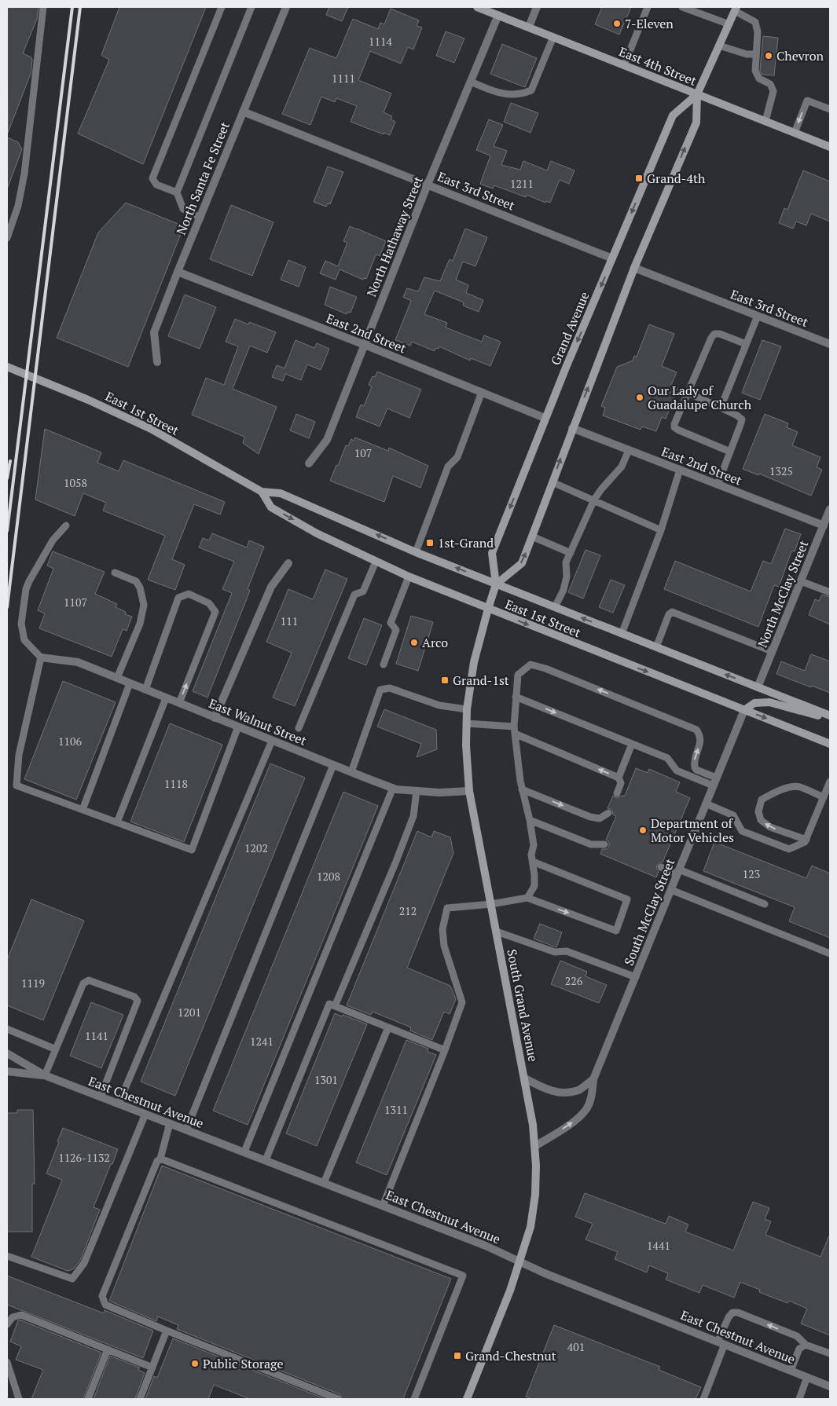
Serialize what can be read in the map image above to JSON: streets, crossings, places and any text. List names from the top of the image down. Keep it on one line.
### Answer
{"streets":{"main road":["East 4th Street","Grand Avenue","East 1st Street","South Grand Avenue"],"street":["North Santa Fe Street","East 3rd Street","North Hathaway Street","East 2nd Street","North McClay Street","East Walnut Street","South McClay Street","East Chestnut Avenue"]},"crossings":[["East 4th Street","North Hathaway Street"],["East 4th Street","Grand Avenue"],["North Santa Fe Street","East 3rd Street"],["North Santa Fe Street","East 2nd Street"],["East 3rd Street","North Hathaway Street"],["East 3rd Street","Grand Avenue"],["North Hathaway Street","East 2nd Street"],["Grand Avenue","East 2nd Street"],["Grand Avenue","East 1st Street"],["Grand Avenue","South Grand Avenue"],["East 2nd Street","North McClay Street"],["East 1st Street","North McClay Street"],["East 1st Street","South McClay Street"],["East 1st Street","South Grand Avenue"],["East Walnut Street","South Grand Avenue"],["South McClay Street","South Grand Avenue"],["South Grand Avenue","East Chestnut Avenue"]],"places":{"other":["7-Eleven","Chevron","Our Lady of Guadalupe Church","Arco","Department of Motor Vehicles","Public Storage"],"transit":["Grand-4th","1st-Grand","Grand-1st","Grand-Chestnut"]},"house_numbers":["1114","1111","1211","107","1325","1058","1107","111","1106","1118","1202","123","1208","212","226","1119","1201","1141","1241","1301","1311","1126-1132","1441","401"]}
